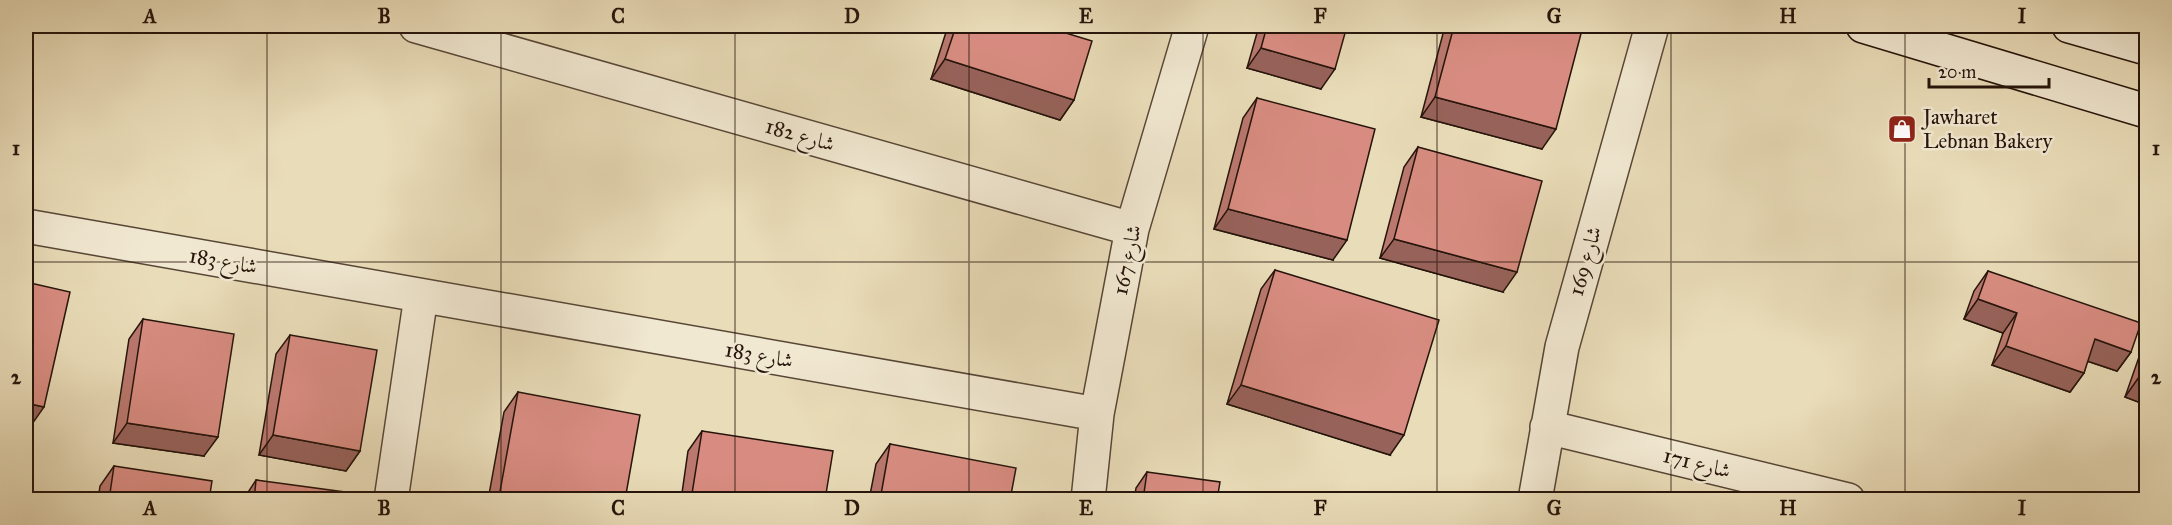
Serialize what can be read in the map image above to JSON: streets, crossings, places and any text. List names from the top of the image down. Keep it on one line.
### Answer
{"streets":{"street":["شارع 182","شارع 167","شارع 183","شارع 169","شارع 171"]},"crossings":[["شارع 182","شارع 167"],["شارع 167","شارع 183"],["شارع 169","شارع 171"]],"places":{"shop":["Jawharet Lebnan Bakery"]},"scale_bar":"20 m","grid":{"columns":["A","B","C","D","E","F","G","H","I"],"rows":["1","2"]}}
